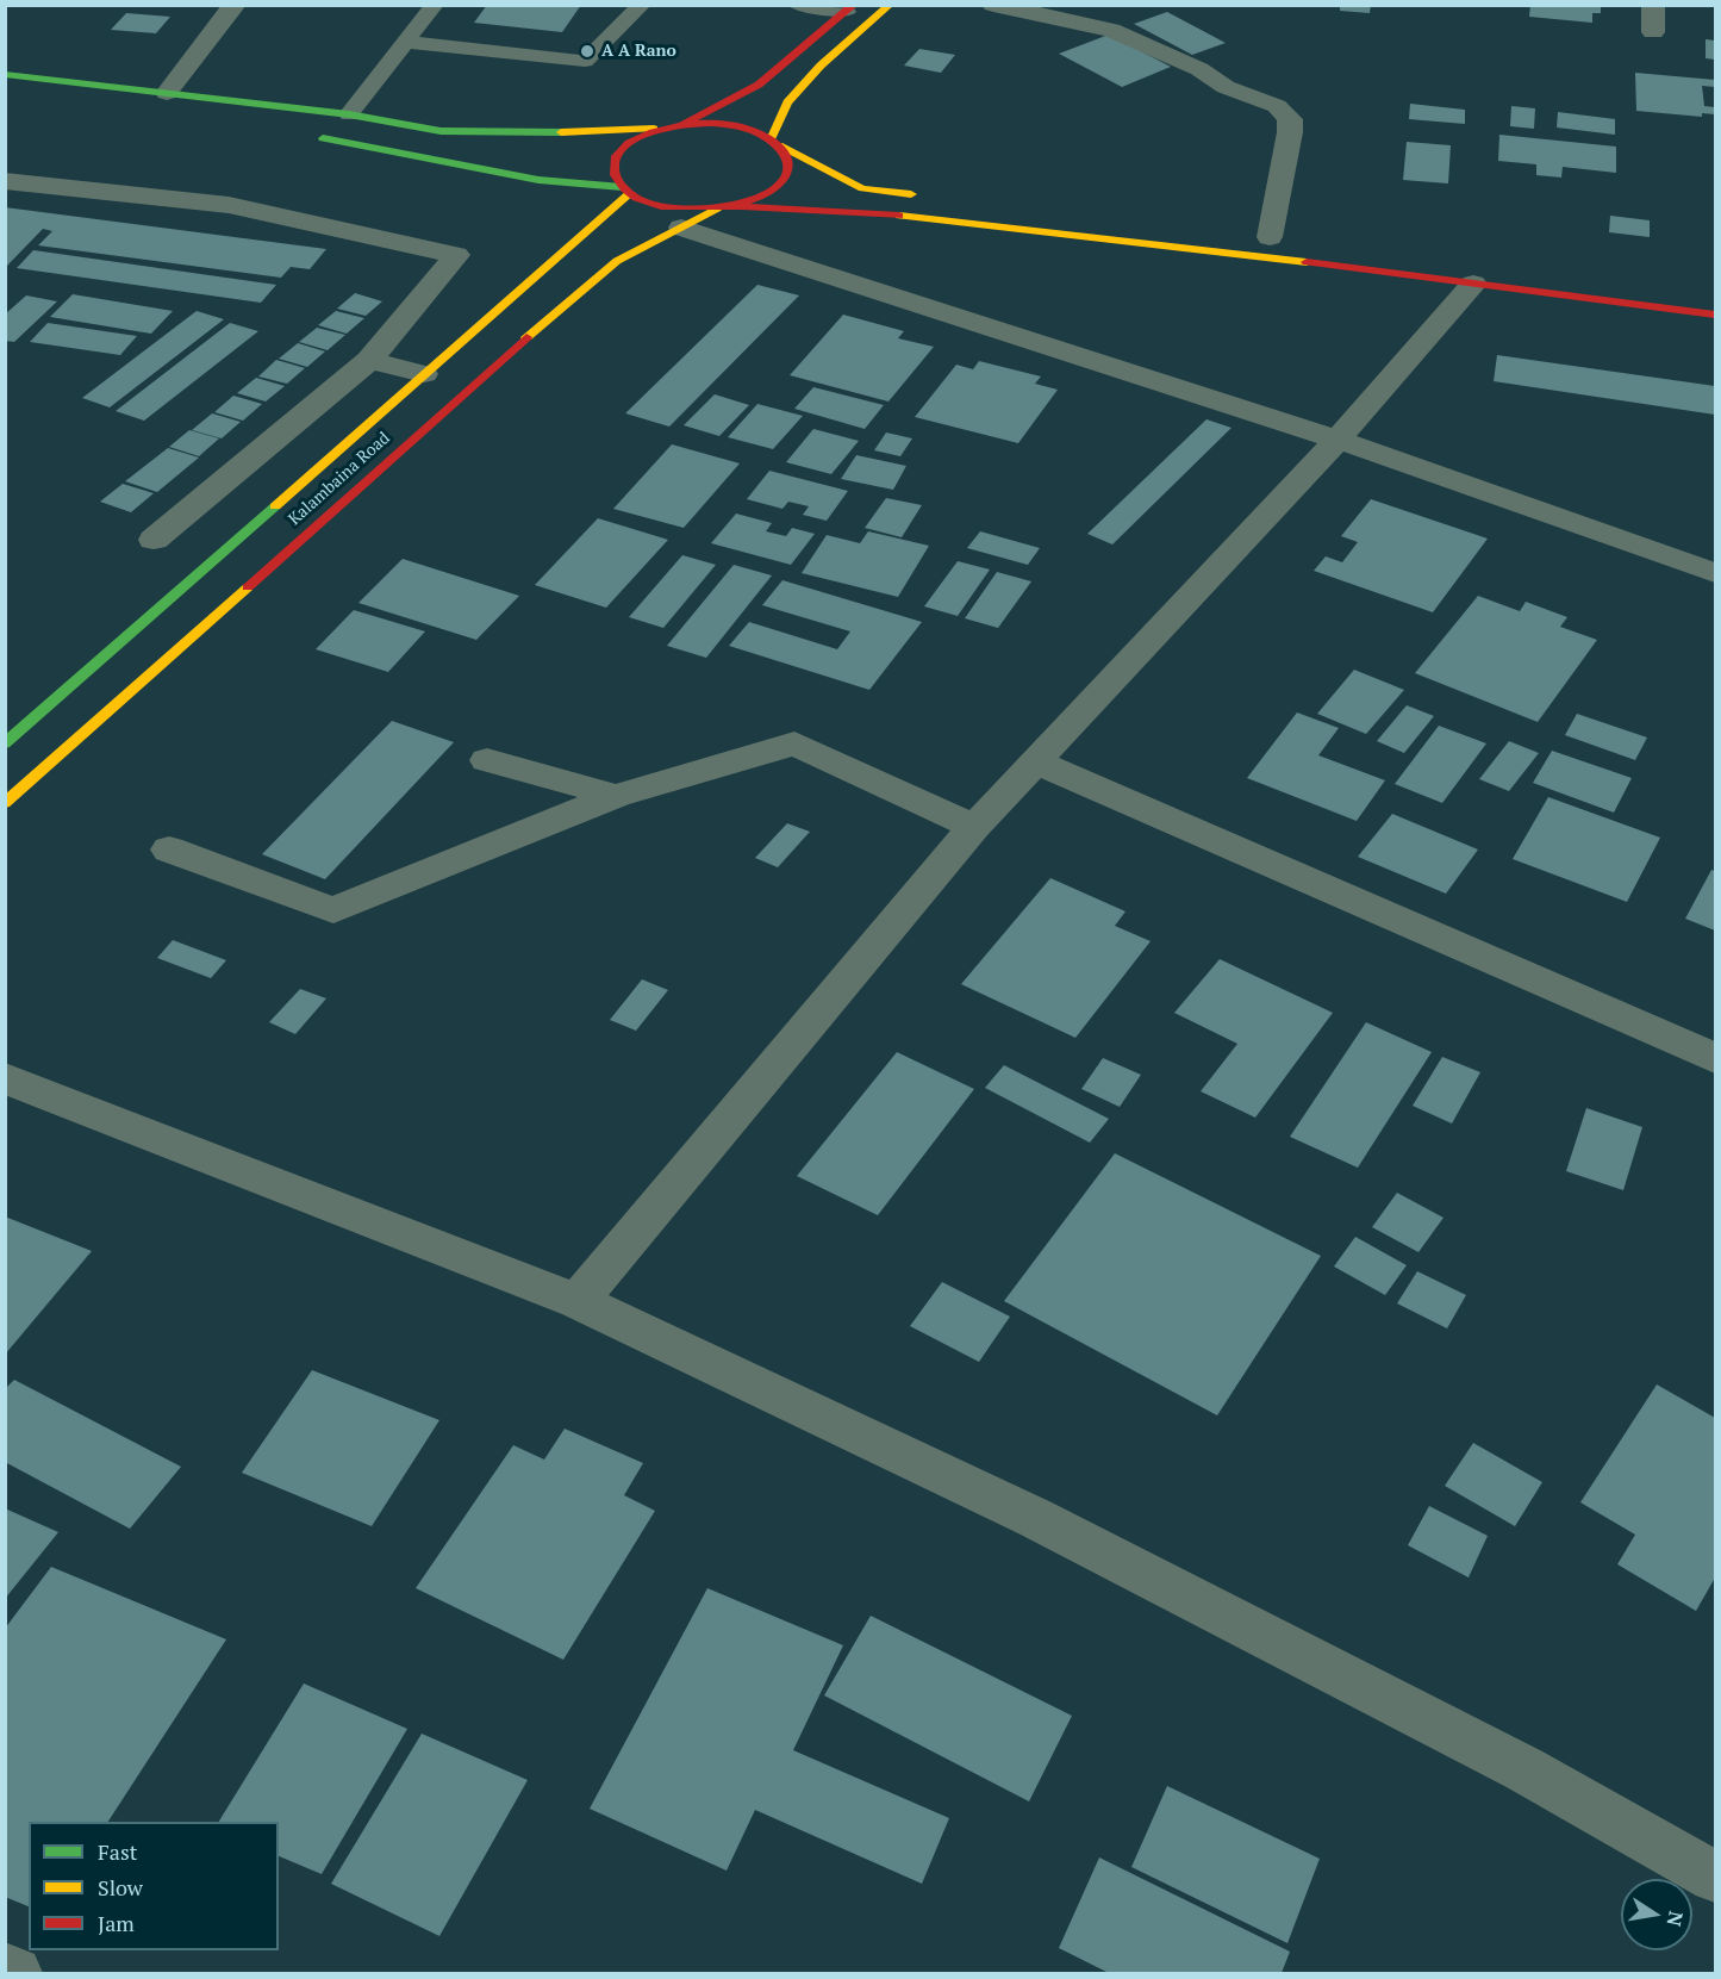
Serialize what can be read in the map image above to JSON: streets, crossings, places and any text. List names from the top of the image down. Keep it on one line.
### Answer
{"streets":{"main road":["Kalambaina Road"]},"places":["A A Rano"],"legend":["Fast","Slow","Jam"],"north":"right"}
